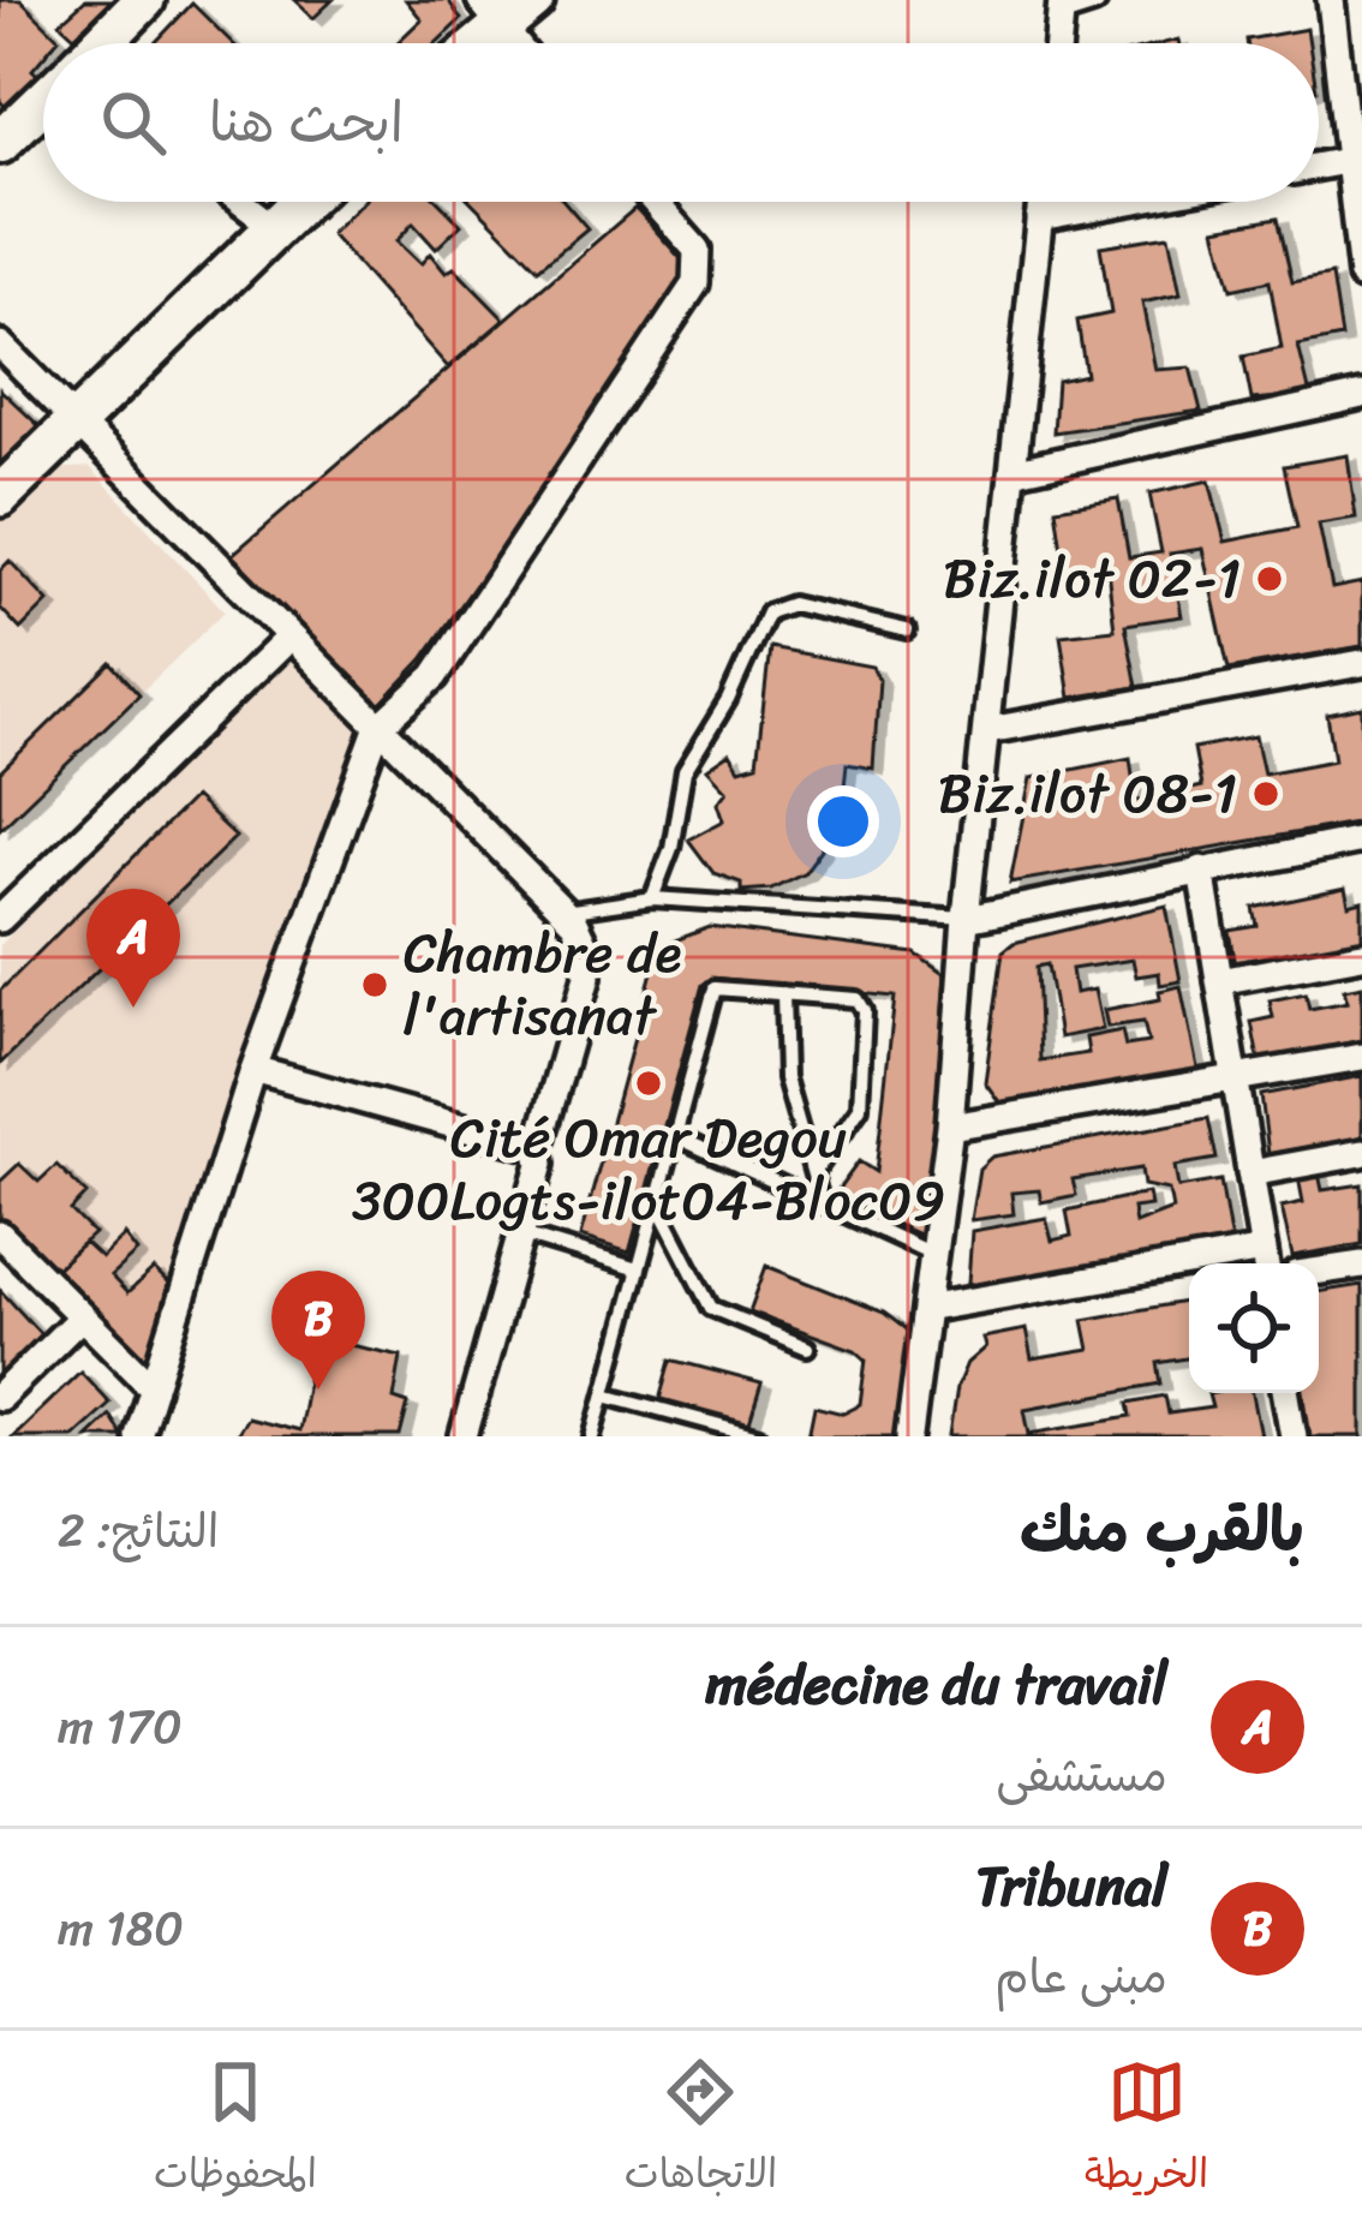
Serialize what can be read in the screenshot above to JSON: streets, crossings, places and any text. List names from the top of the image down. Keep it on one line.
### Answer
{"places":["Biz.ilot 02-1","Biz.ilot 08-1","Chambre de l'artisanat","Cité Omar Degou 300Logts-ilot04-Bloc09"],"page":{"search":"ابحث هنا","pins":["A","B"],"heading":["بالقرب منك","النتائج: 2"],"list":[{"mark":"A","name":"médecine du travail","note":"مستشفى","value":"170 m"},{"mark":"B","name":"Tribunal","note":"مبنى عام","value":"180 m"}],"nav":["الخريطة","الاتجاهات","المحفوظات"]}}
